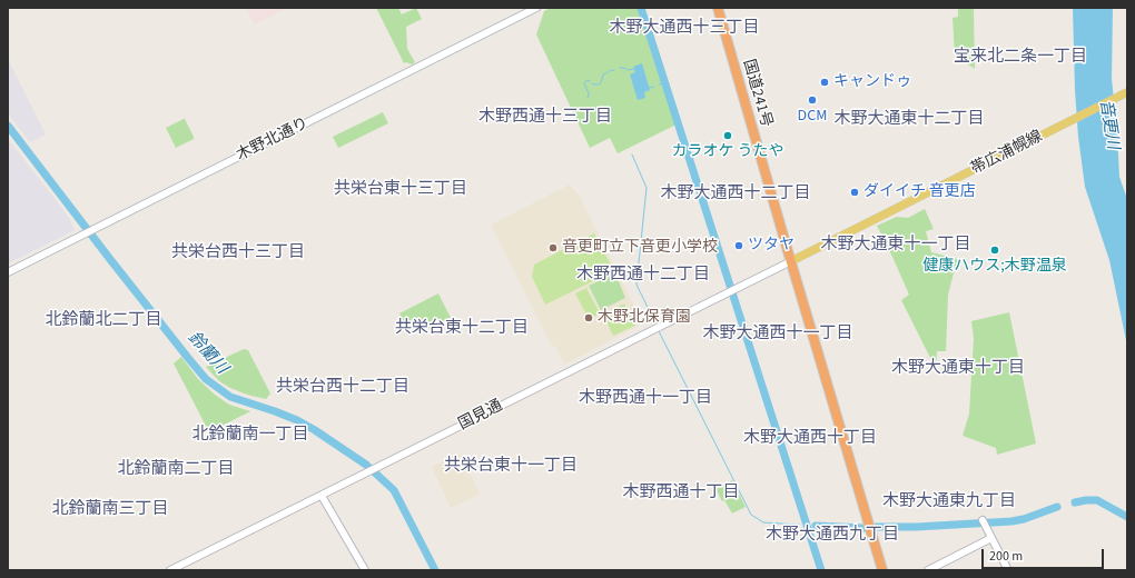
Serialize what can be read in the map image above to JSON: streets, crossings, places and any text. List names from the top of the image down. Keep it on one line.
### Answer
{"streets":{"highway":["国道241号"],"main road":["帯広浦幌線"],"street":["木野北通り","国見通"]},"crossings":[["国道241号","帯広浦幌線"],["国道241号","国見通"],["帯広浦幌線","国見通"]],"districts":["木野大通西十三丁目","宝来北二条一丁目","木野西通十三丁目","木野大通東十二丁目","共栄台東十三丁目","木野大通西十二丁目","木野大通東十一丁目","共栄台西十三丁目","木野西通十二丁目","北鈴蘭北二丁目","共栄台東十二丁目","木野大通西十一丁目","木野大通東十丁目","共栄台西十二丁目","木野西通十一丁目","北鈴蘭南一丁目","木野大通西十丁目","共栄台東十一丁目","北鈴蘭南二丁目","木野西通十丁目","木野大通東九丁目","北鈴蘭南三丁目","木野大通西九丁目"],"water":["音更川","鈴蘭川"],"places":["キャンドゥ","DCM","カラオケ うたや","ダイイチ 音更店","ツタヤ","音更町立下音更小学校","健康ハウス;木野温泉","木野北保育園"],"scale_bar":"200 m"}
